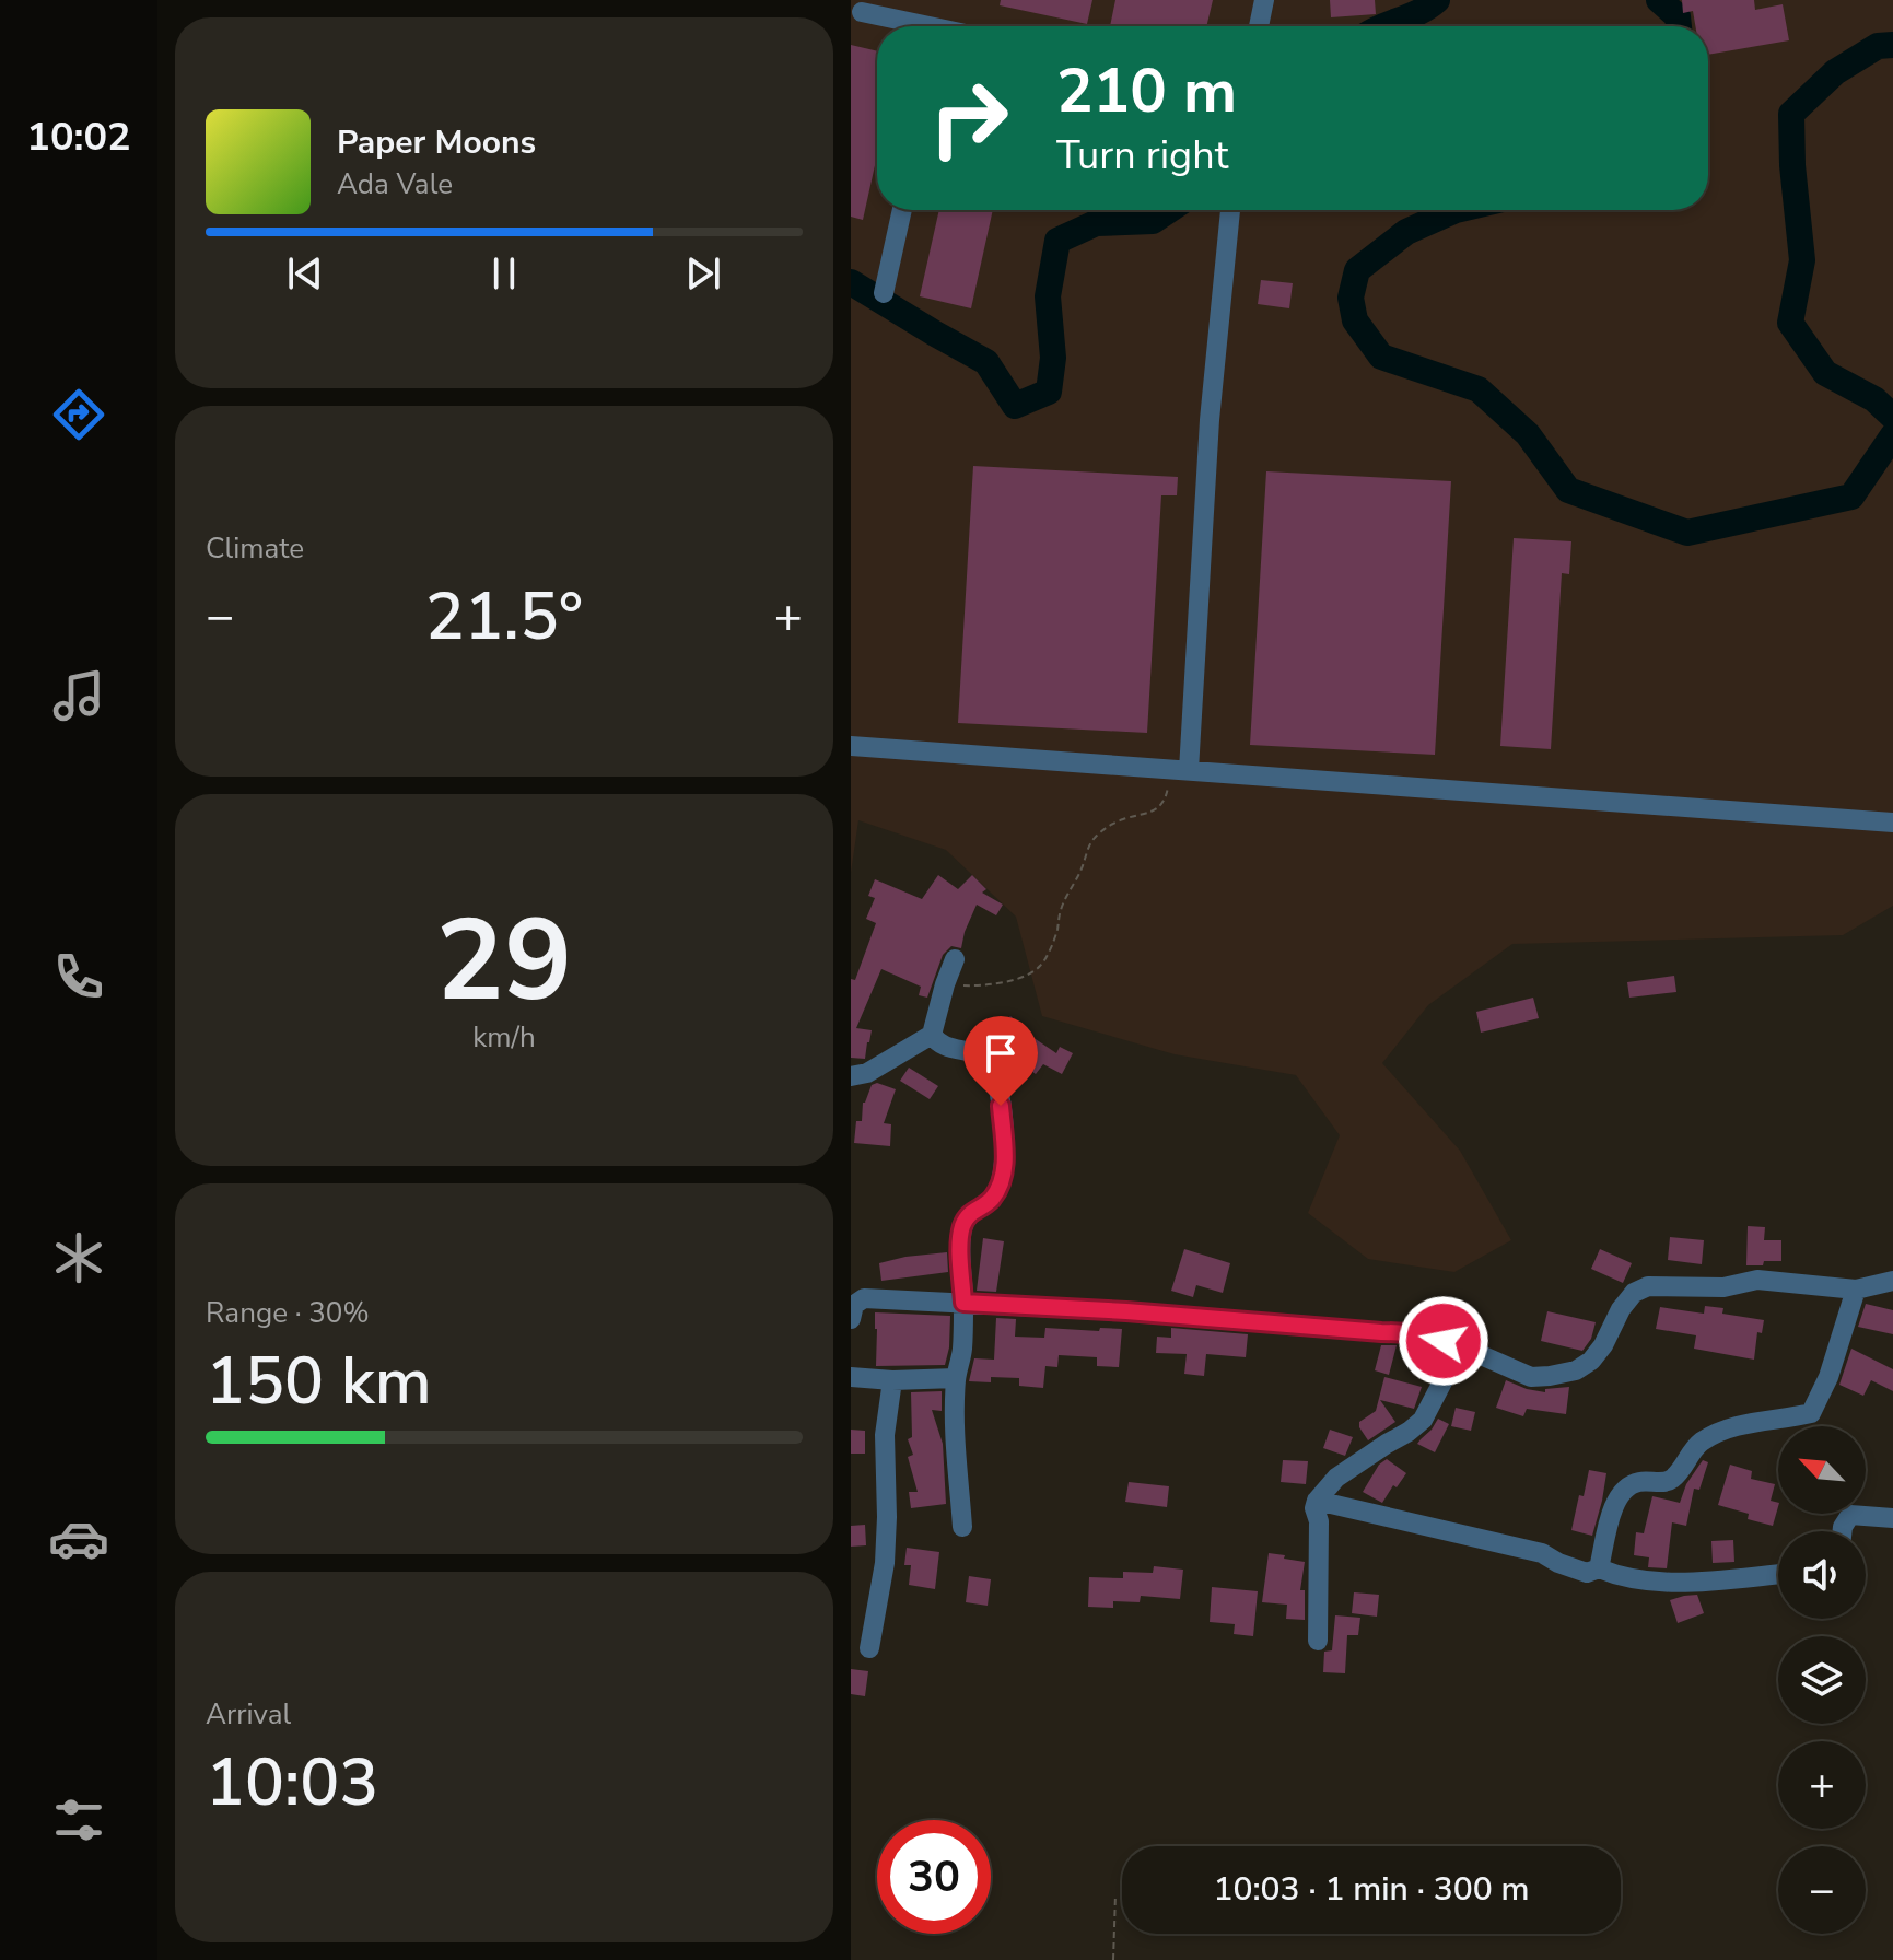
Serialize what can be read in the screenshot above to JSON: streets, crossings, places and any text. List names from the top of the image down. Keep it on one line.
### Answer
{"north":"top left","page":{"tabs":"10:02","turn":["210 m","Turn right"],"song":["Paper Moons","Ada Vale"],"tile":["Climate",["29","km/h"],["Range · 30%","150 km"],["Arrival","10:03"]],"heat":["−","21.5°","+"],"map_buttons":["+","−"],"limit":"30","trip":"10:03 · 1 min · 300 m"}}
